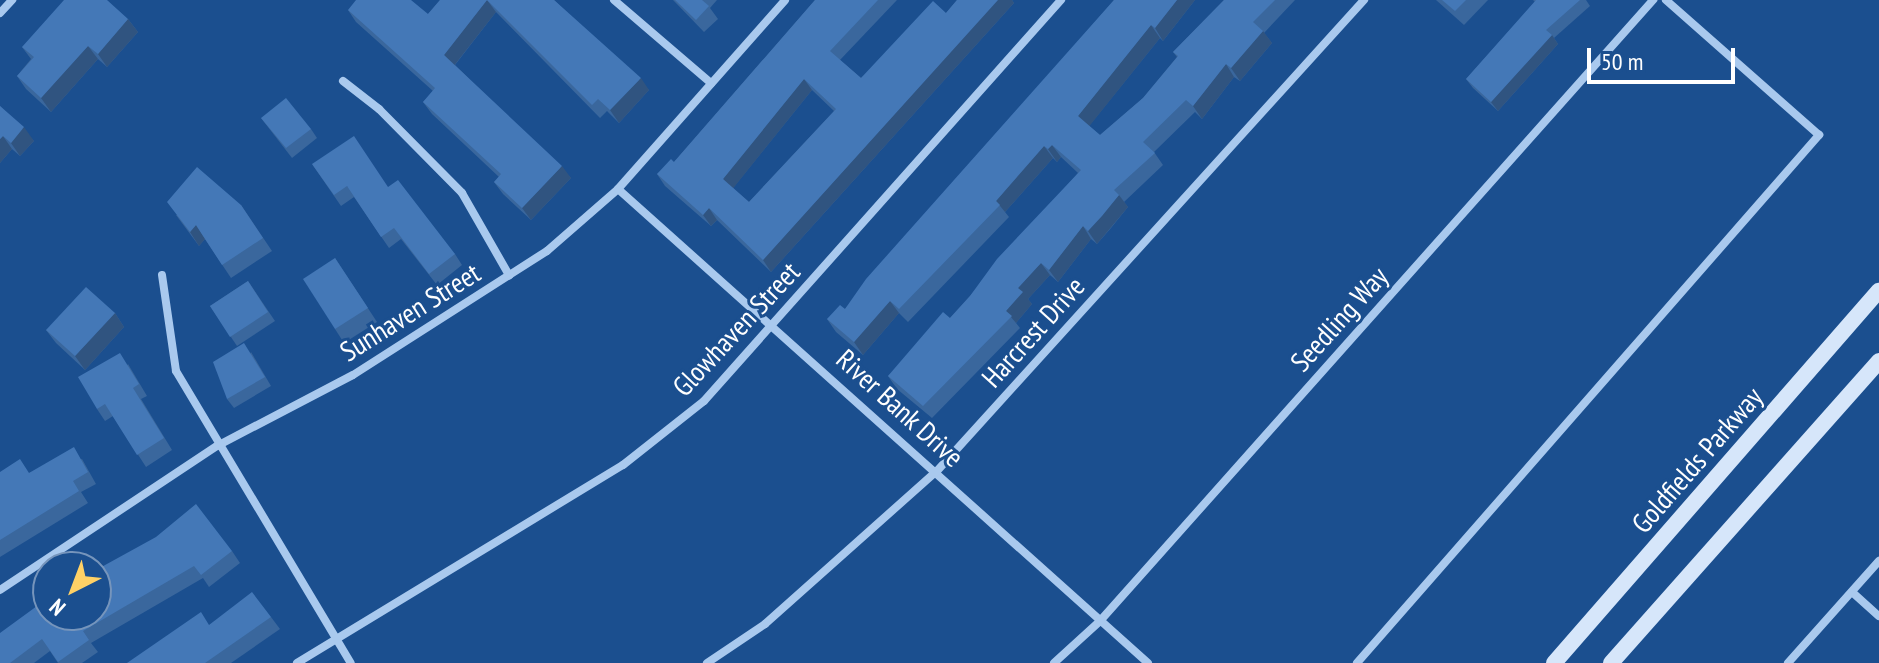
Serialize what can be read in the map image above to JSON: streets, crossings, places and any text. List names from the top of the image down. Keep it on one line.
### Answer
{"streets":{"main road":["Goldfields Parkway"],"street":["Sunhaven Street","Seedling Way","Glowhaven Street","Harcrest Drive","River Bank Drive"]},"crossings":[["Sunhaven Street","River Bank Drive"],["Seedling Way","River Bank Drive"],["Glowhaven Street","River Bank Drive"],["Harcrest Drive","River Bank Drive"]],"scale_bar":"50 m","north":"bottom left"}
